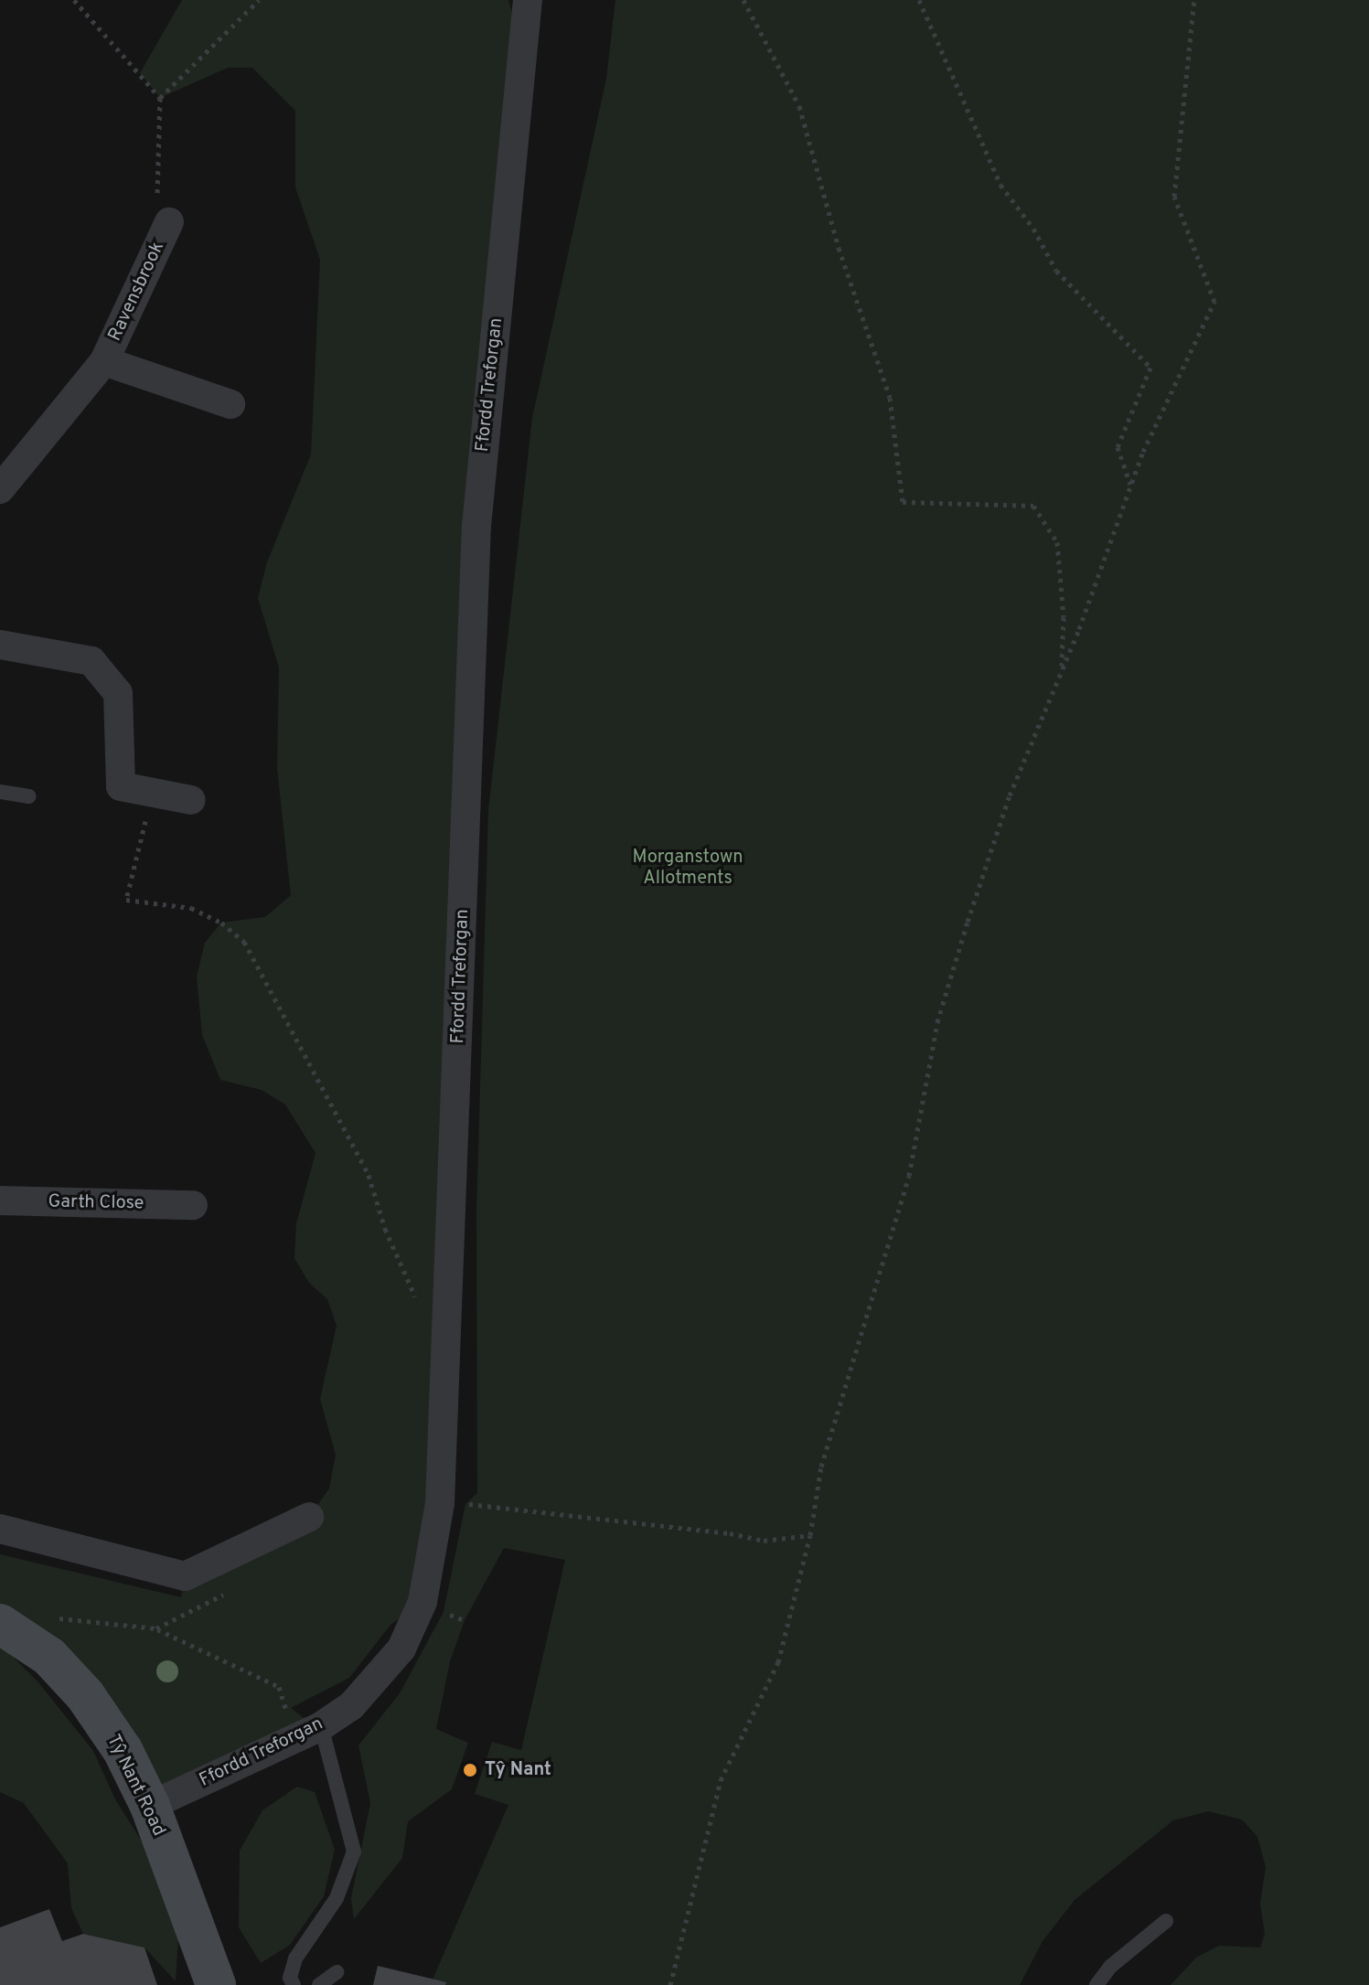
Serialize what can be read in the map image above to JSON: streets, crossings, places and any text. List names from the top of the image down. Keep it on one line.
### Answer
{"streets":{"main road":["Tŷ Nant Road"],"street":["Ravensbrook","Ffordd Treforgan","Garth Close"]},"crossings":[["Ffordd Treforgan","Tŷ Nant Road"]],"parks":["Morganstown Allotments"],"places":["Tŷ Nant"]}
